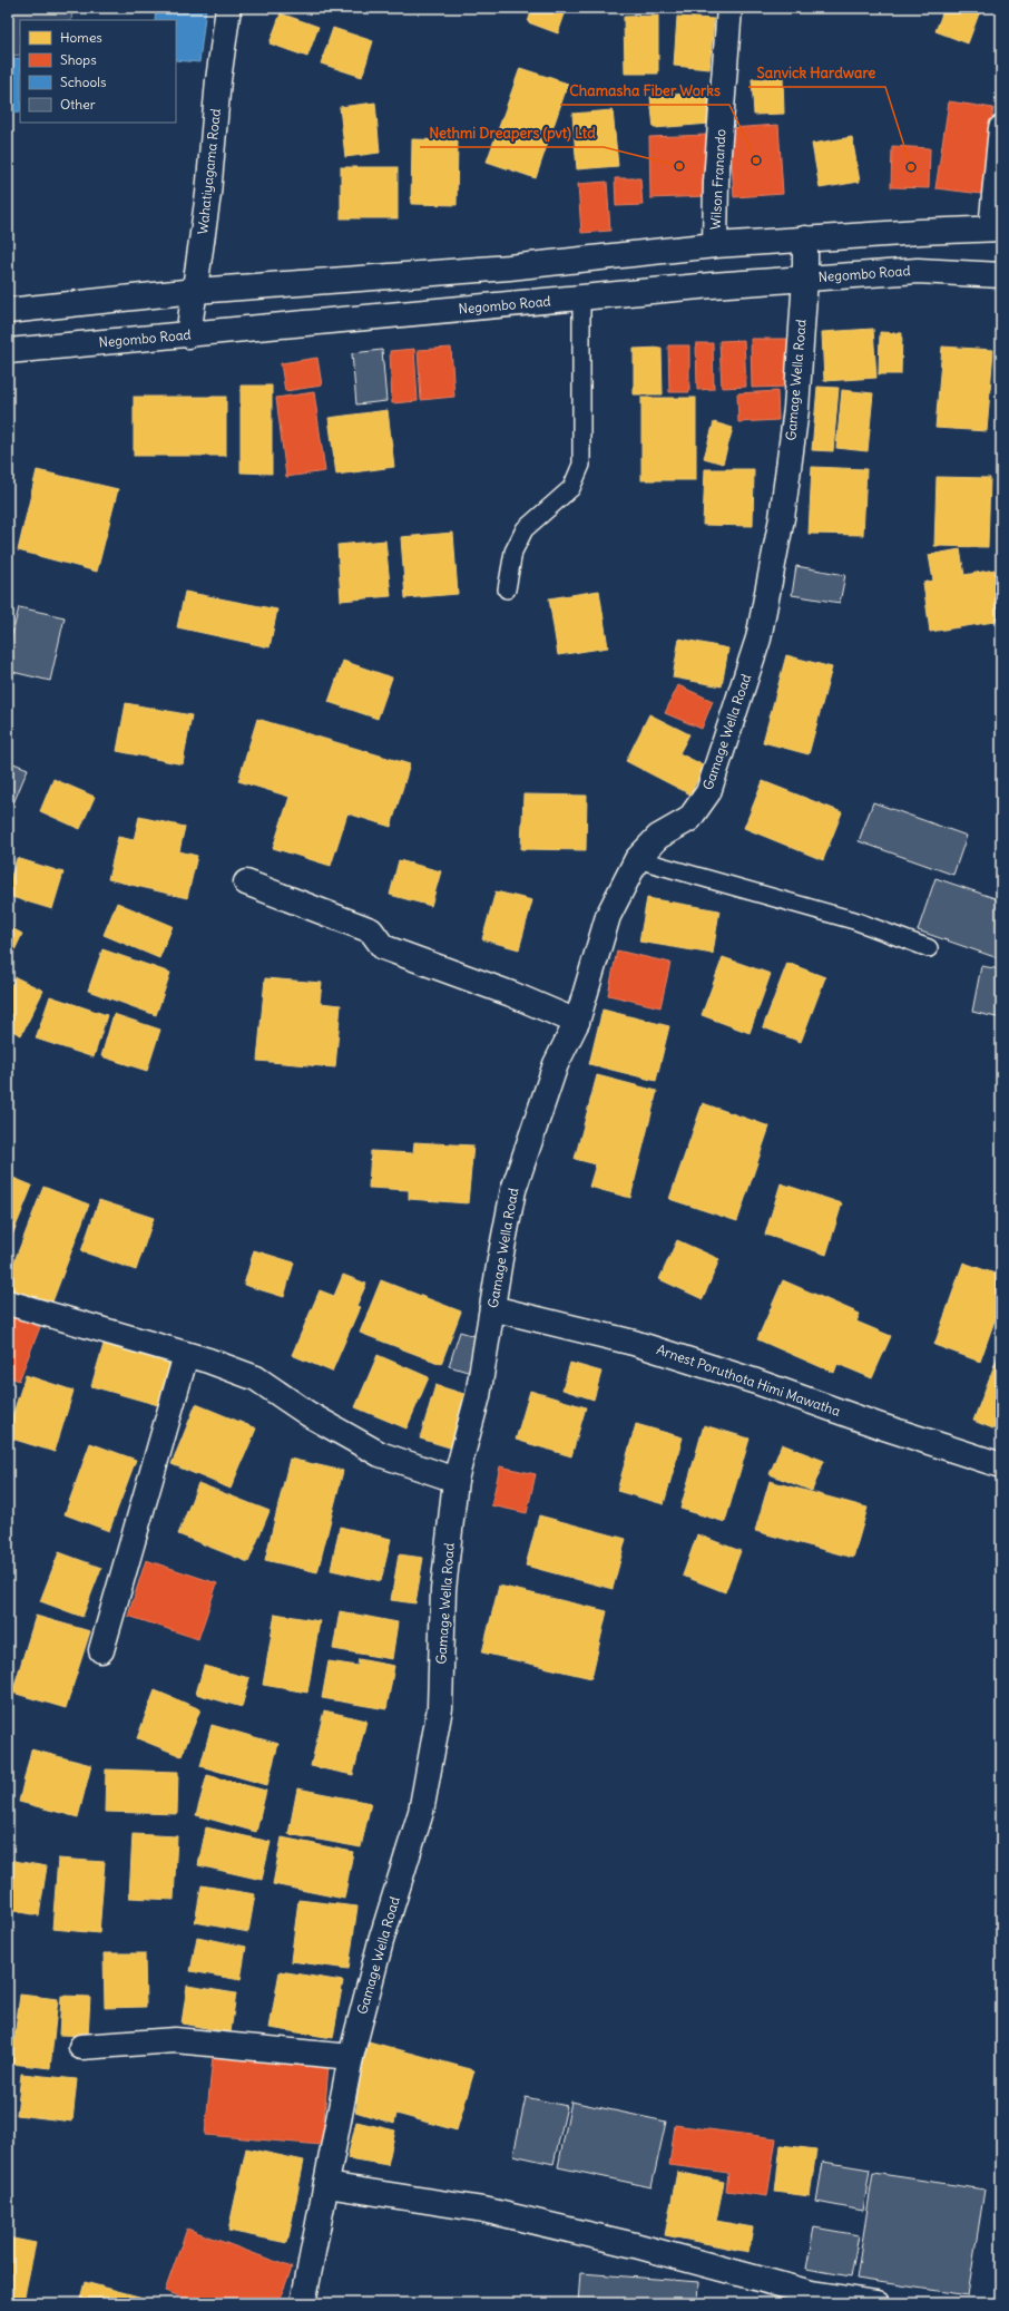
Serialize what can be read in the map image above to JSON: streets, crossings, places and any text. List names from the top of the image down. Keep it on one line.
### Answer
{"streets":{"main road":["Wahatiyagama Road","Wilson Franando","Negombo Road","Gamage Wella Road","Arnest Poruthota Himi Mawatha"]},"crossings":[["Wahatiyagama Road","Negombo Road"],["Negombo Road","Gamage Wella Road"],["Gamage Wella Road","Arnest Poruthota Himi Mawatha"]],"places":["Chamasha Fiber Works","Nethmi Dreapers (pvt) Ltd","Sanvick Hardware"],"legend":["Homes","Shops","Schools","Other"]}
